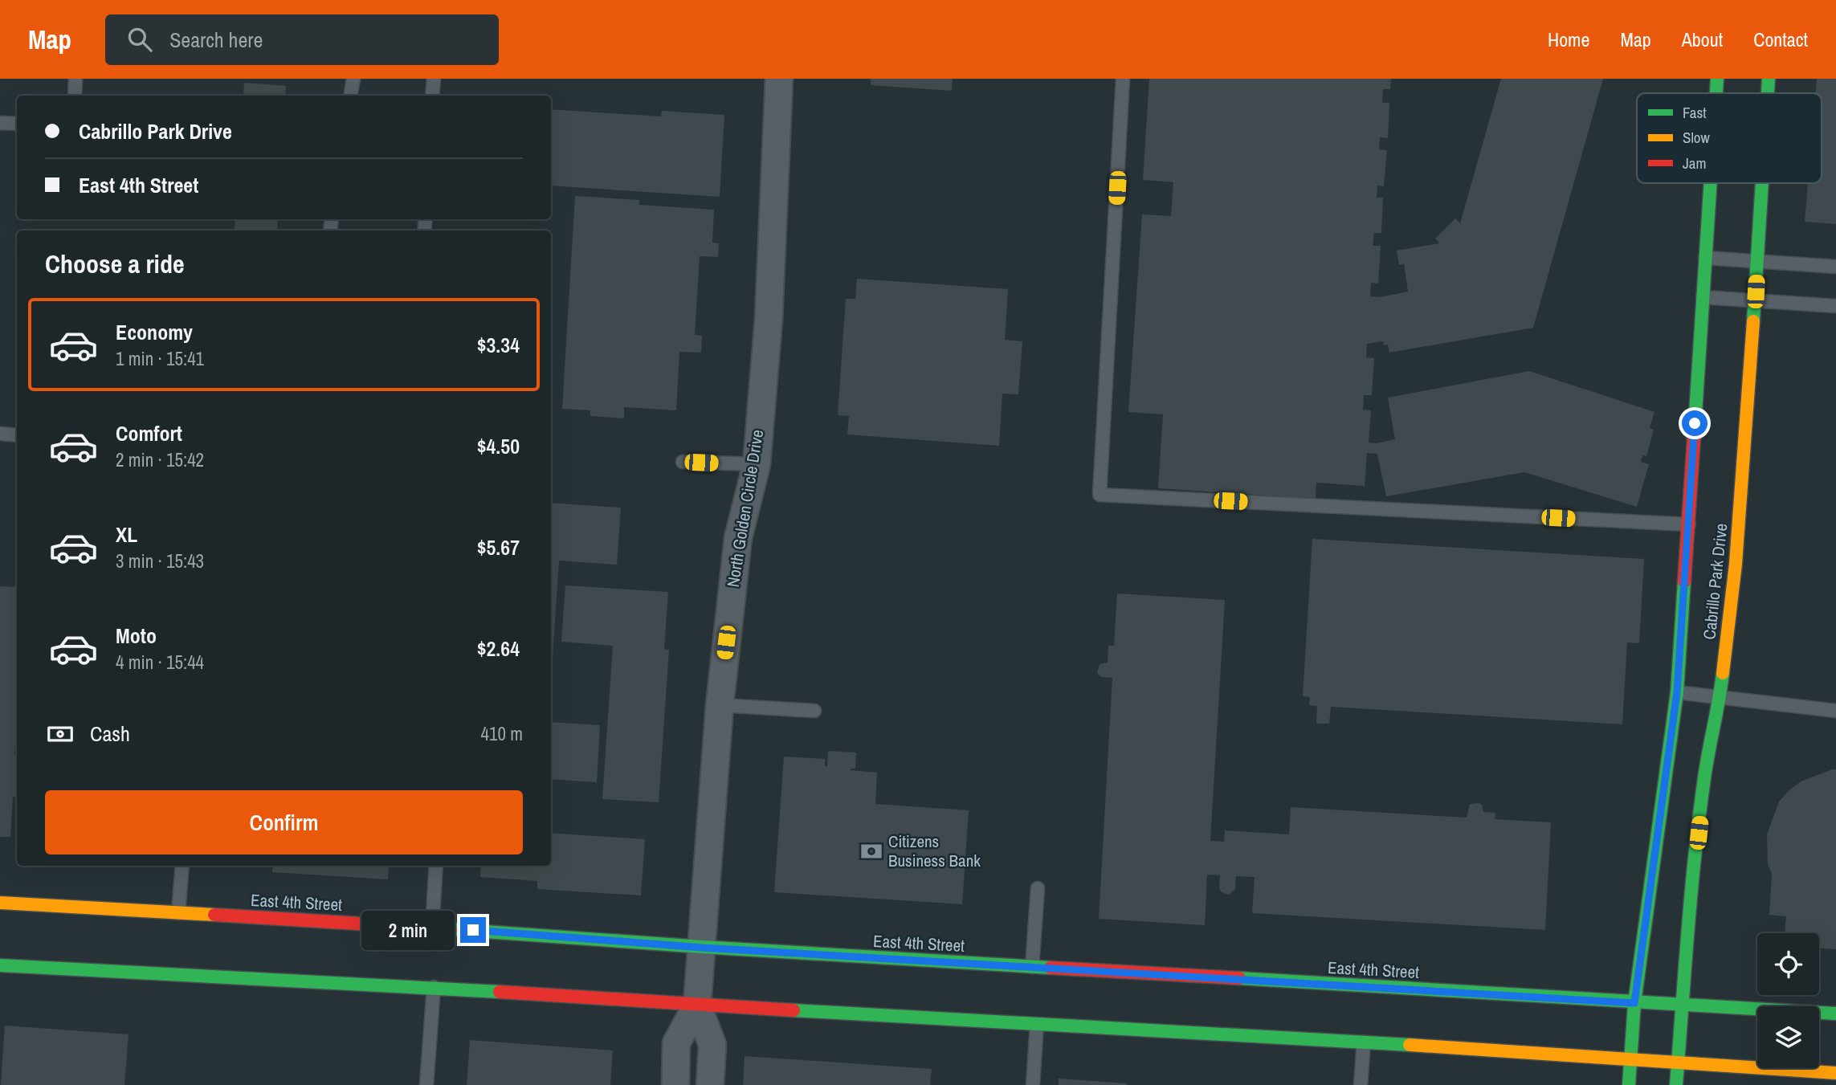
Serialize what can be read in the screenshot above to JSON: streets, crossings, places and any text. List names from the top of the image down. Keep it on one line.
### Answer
{"streets":{"main road":["Cabrillo Park Drive","East 4th Street"],"street":["North Golden Circle Drive"]},"crossings":[["North Golden Circle Drive","East 4th Street"],["Cabrillo Park Drive","East 4th Street"]],"places":{"bank":["Citizens Business Bank"]},"legend":["Fast","Slow","Jam"],"page":{"header":"Map","search":"Search here","nav":["Home","Map","About","Contact"],"banner":["Cabrillo Park Drive","East 4th Street"],"heading":"Choose a ride","list":[{"name":"Economy","note":"1 min · 15:41","value":"$3.34"},{"name":"Comfort","note":"2 min · 15:42","value":"$4.50"},{"name":"XL","note":"3 min · 15:43","value":"$5.67"},{"name":"Moto","note":"4 min · 15:44","value":"$2.64"}],"pay":["Cash","410 m"],"buttons":"Confirm","bubble":"2 min"}}
